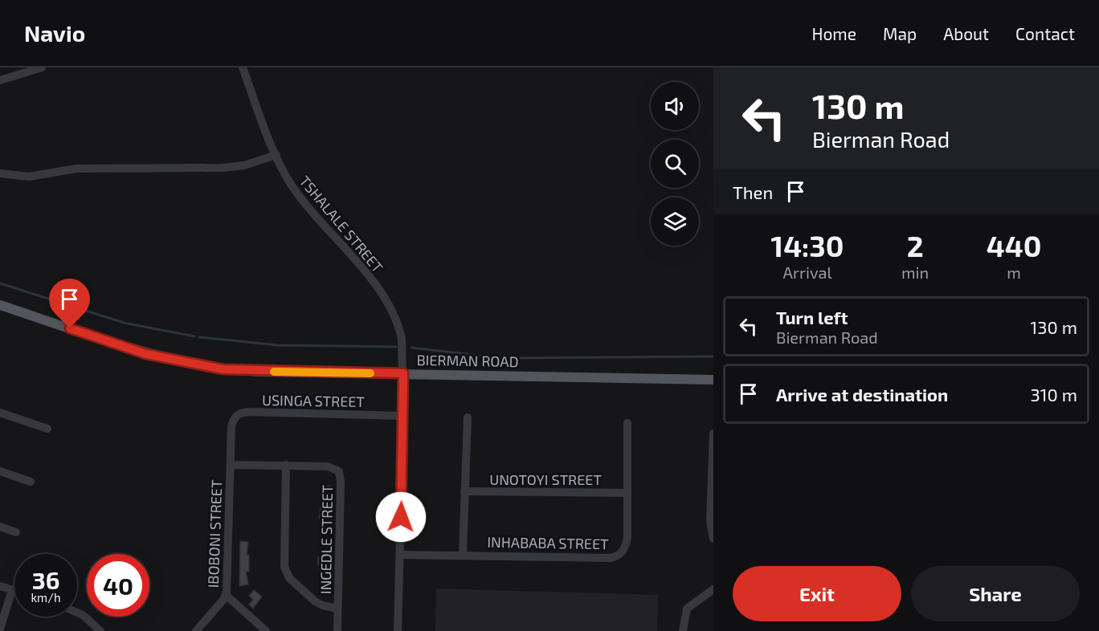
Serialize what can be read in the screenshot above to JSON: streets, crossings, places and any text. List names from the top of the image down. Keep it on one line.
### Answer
{"streets":{"main road":["BIERMAN ROAD"],"street":["TSHALALE STREET","USINGA STREET","UNOTOYI STREET","IBOBONI STREET","INGEDLE STREET","INHABABA STREET"]},"crossings":[["TSHALALE STREET","BIERMAN ROAD"],["TSHALALE STREET","USINGA STREET"],["TSHALALE STREET","INHABABA STREET"],["USINGA STREET","IBOBONI STREET"],["UNOTOYI STREET","INHABABA STREET"],["IBOBONI STREET","INGEDLE STREET"]],"page":{"header":"Navio","nav":["Home","Map","About","Contact"],"turn":["130 m","Bierman Road"],"then":"Then","eta":["14:30","Arrival","2","min","440","m"],"list":[{"name":"Turn left","note":"Bierman Road","value":"130 m"},{"name":"Arrive at destination","value":"310 m"}],"speed":"36 km/h","limit":"40","buttons":["Exit","Share"]}}
